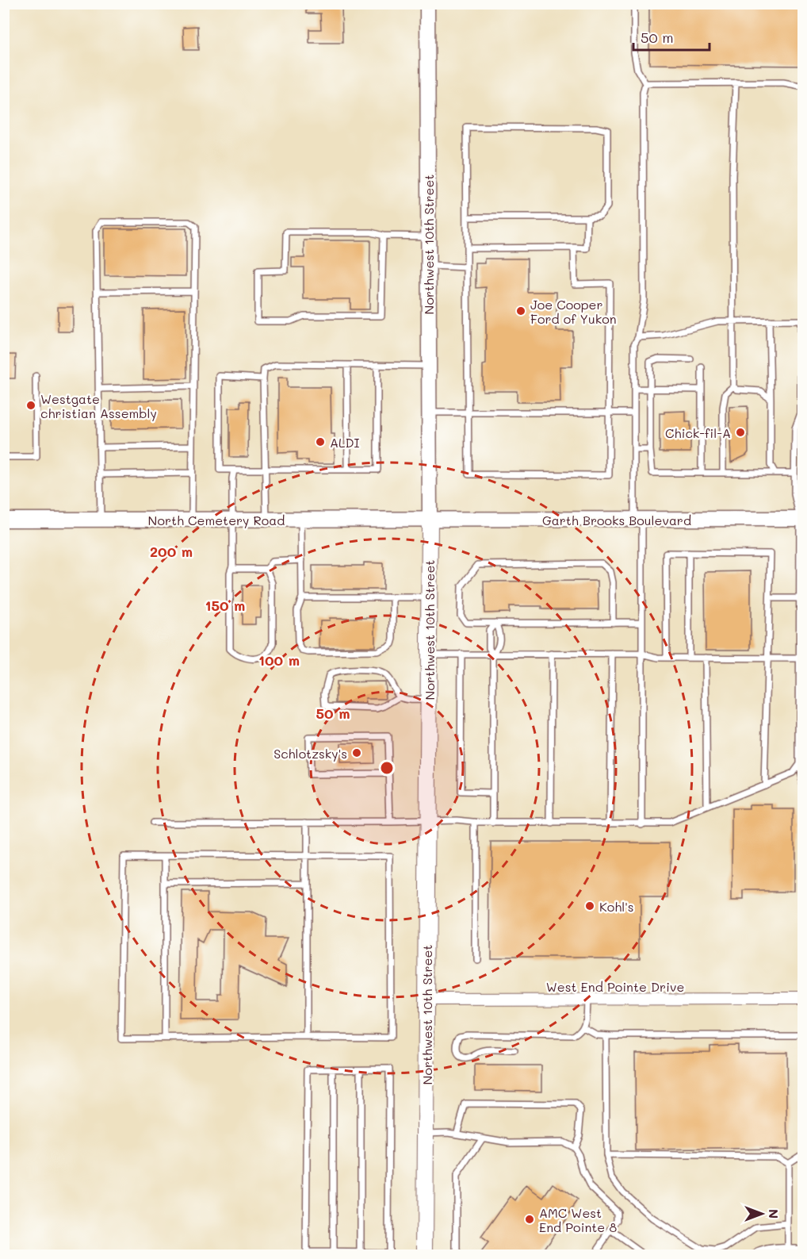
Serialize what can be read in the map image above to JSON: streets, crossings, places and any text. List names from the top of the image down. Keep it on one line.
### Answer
{"streets":{"main road":["Northwest 10th Street"],"street":["North Cemetery Road","Garth Brooks Boulevard","West End Pointe Drive"]},"crossings":[["Northwest 10th Street","North Cemetery Road"],["Northwest 10th Street","Garth Brooks Boulevard"],["Northwest 10th Street","West End Pointe Drive"],["North Cemetery Road","Garth Brooks Boulevard"]],"places":["Joe Cooper Ford of Yukon","Westgate christian Assembly","Chick-fil-A","ALDI","Schlotzsky's","Kohl's","AMC West End Pointe 8"],"scale_bar":"50 m","north":"right","rings":["200 m","150 m","100 m","50 m"]}
